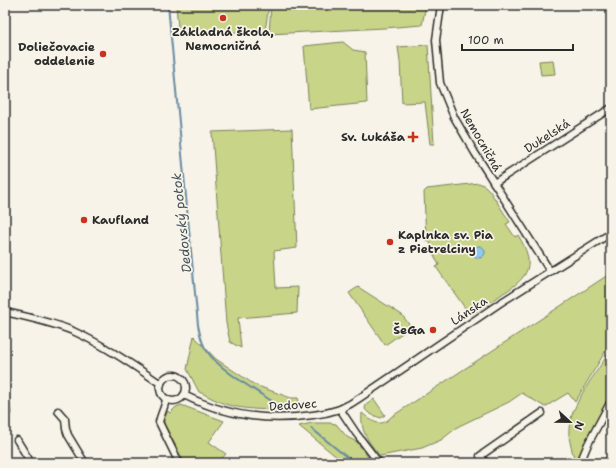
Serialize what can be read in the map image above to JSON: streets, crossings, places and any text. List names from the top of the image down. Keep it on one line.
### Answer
{"streets":{"street":["Dukelská","Nemocničná","Lánska","Dedovec"]},"crossings":[["Dukelská","Nemocničná"],["Nemocničná","Lánska"],["Lánska","Dedovec"]],"water":["Dedovský potok"],"places":{"other":["Základná škola, Nemocničná","Doliečovacie oddelenie","Kaufland","Kaplnka sv. Pia z Pietrelciny","ŠeGa"],"health":["Sv. Lukáša"]},"scale_bar":"100 m","north":"right"}
